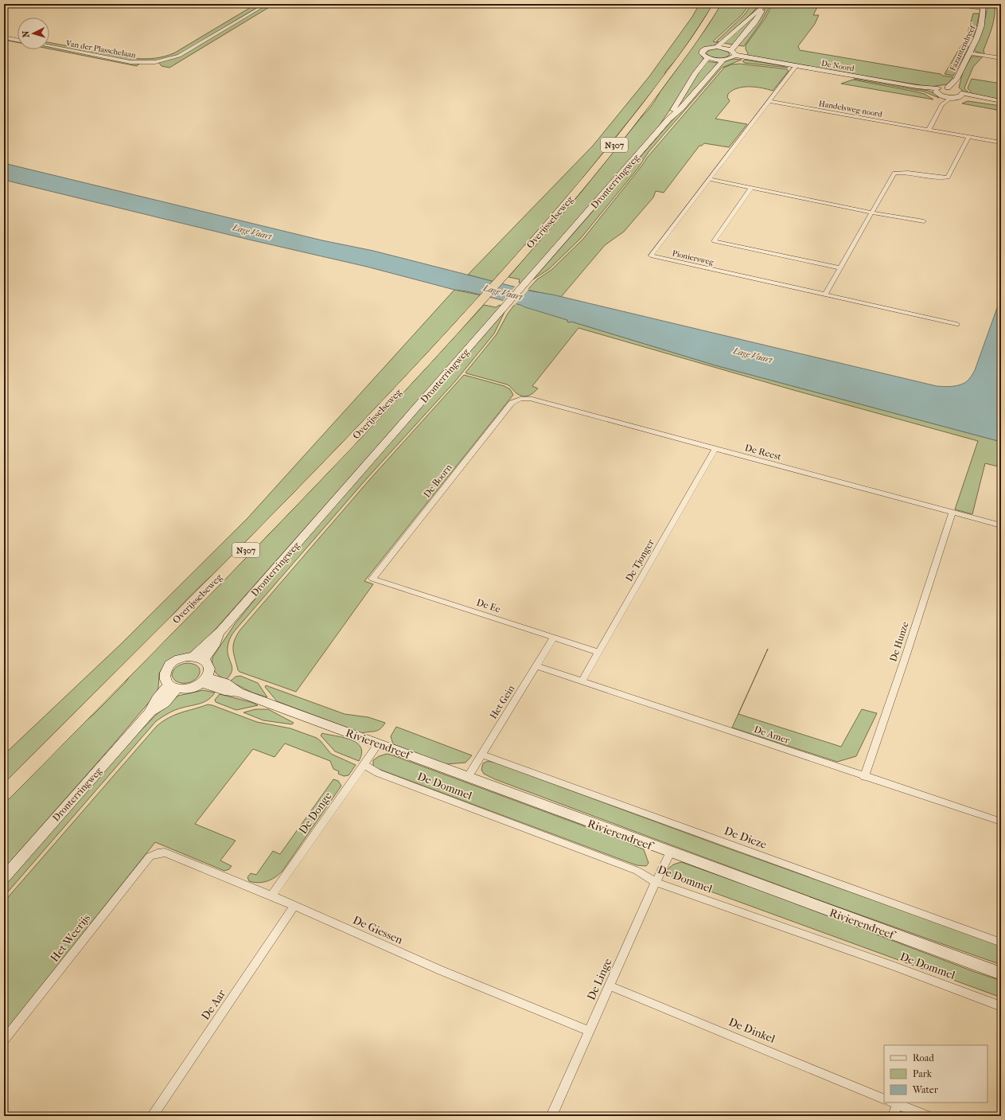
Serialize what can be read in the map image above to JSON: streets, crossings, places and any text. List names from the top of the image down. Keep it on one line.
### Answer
{"streets":{"highway":["N307","Overijsselseweg"],"main road":["Fazantendreef","De Noord","Dronterringweg","Rivierendreef"],"street":["Van der Plasschelaan","Handelsweg-noord","Pioniersweg","De Reest","De Boorn","De Tjonger","De Ee","De Hunze","Het Gein","De Amer","De Dommel","De Donge","De Dieze","De Giessen","Het Weerijs","De Linge","De Aar","De Dinkel"]},"crossings":[["De Noord","Pioniersweg"],["Handelsweg-noord","Pioniersweg"],["Dronterringweg","Rivierendreef"],["De Reest","De Boorn"],["De Reest","De Tjonger"],["De Reest","De Hunze"],["De Boorn","De Ee"],["De Tjonger","De Ee"],["De Tjonger","De Amer"],["De Ee","Het Gein"],["De Hunze","De Amer"],["Het Gein","De Amer"],["Het Gein","Rivierendreef"],["Het Gein","De Dieze"],["Rivierendreef","De Donge"],["Rivierendreef","De Linge"],["De Dommel","De Donge"],["De Dommel","De Linge"],["De Donge","De Giessen"],["De Giessen","Het Weerijs"],["De Giessen","De Linge"],["De Giessen","De Aar"],["De Linge","De Dinkel"]],"water":["Lage Vaart"],"legend":["Road","Park","Water"],"north":"left"}
